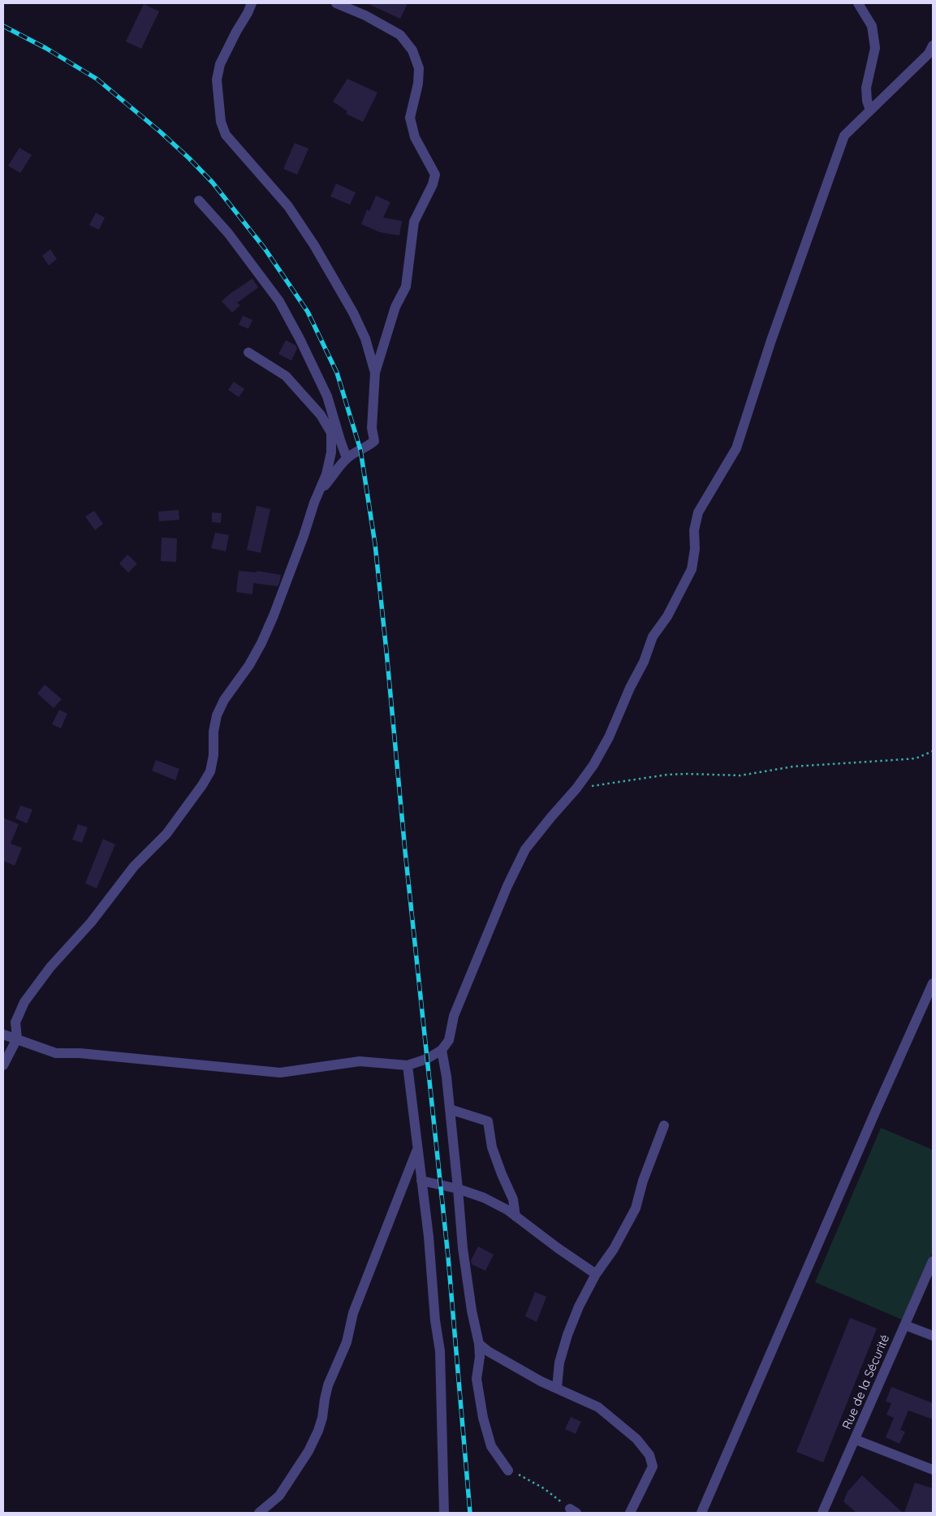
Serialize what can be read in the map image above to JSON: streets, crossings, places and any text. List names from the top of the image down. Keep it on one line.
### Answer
{"streets":{"street":["Rue de la Sécurité"]}}
